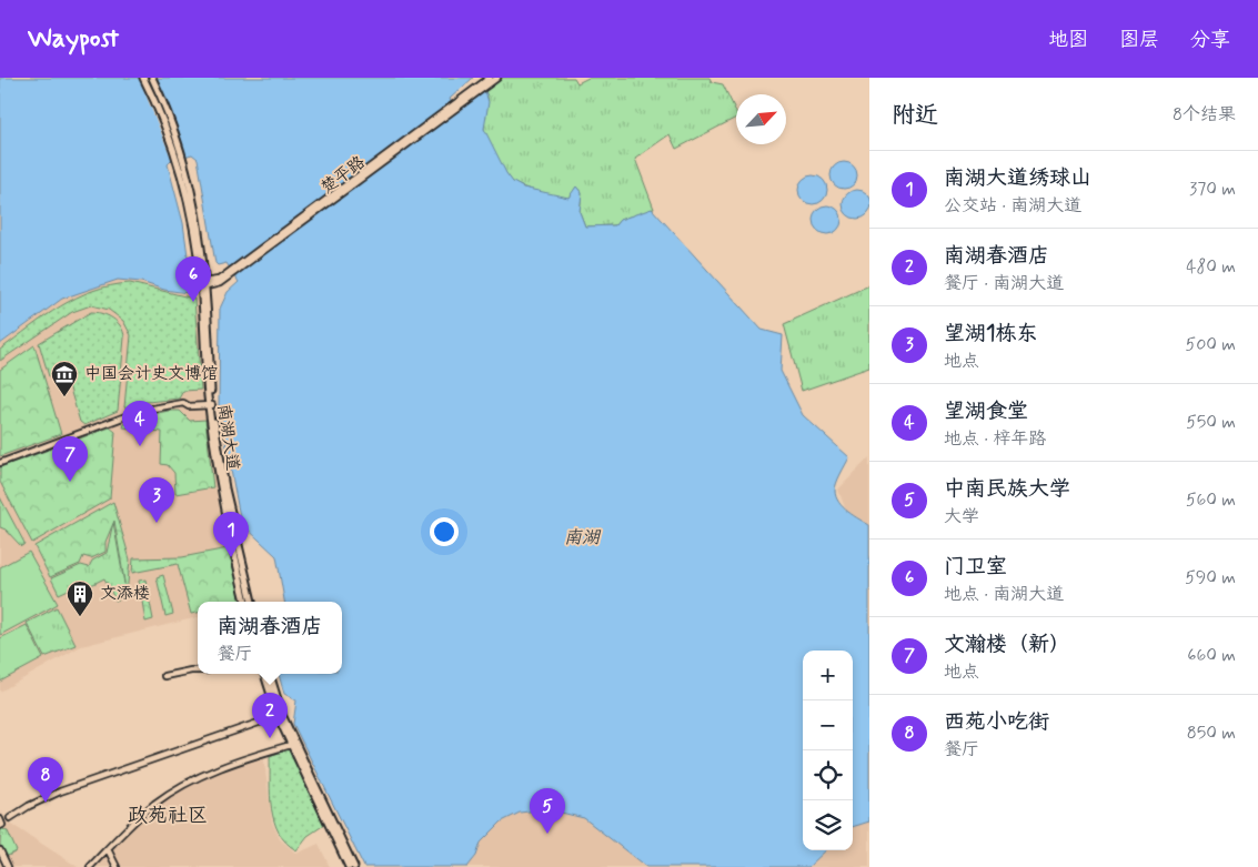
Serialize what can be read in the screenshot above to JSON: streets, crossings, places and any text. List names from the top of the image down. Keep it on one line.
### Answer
{"streets":{"main road":["楚平路","南湖大道"]},"crossings":[["楚平路","南湖大道"]],"districts":["政苑社区"],"water":["南湖"],"places":{"museum":["中国会计史文博馆"],"building":["文添楼"]},"north":"top right","page":{"header":"Waypost","nav":["地图","图层","分享"],"heading":["附近","8个结果"],"list":[{"mark":"1","name":"南湖大道绣球山","note":"公交站 · 南湖大道","value":"370 m"},{"mark":"2","name":"南湖春酒店","note":"餐厅 · 南湖大道","value":"480 m"},{"mark":"3","name":"望湖1栋东","note":"地点","value":"500 m"},{"mark":"4","name":"望湖食堂","note":"地点 · 梓年路","value":"550 m"},{"mark":"5","name":"中南民族大学","note":"大学","value":"560 m"},{"mark":"6","name":"门卫室","note":"地点 · 南湖大道","value":"590 m"},{"mark":"7","name":"文瀚楼（新）","note":"地点","value":"660 m"},{"mark":"8","name":"西苑小吃街","note":"餐厅","value":"850 m"}],"pins":["6","4","7","3","1","2","8","5"],"popup":["南湖春酒店","餐厅"],"map_buttons":["+","−"]}}
